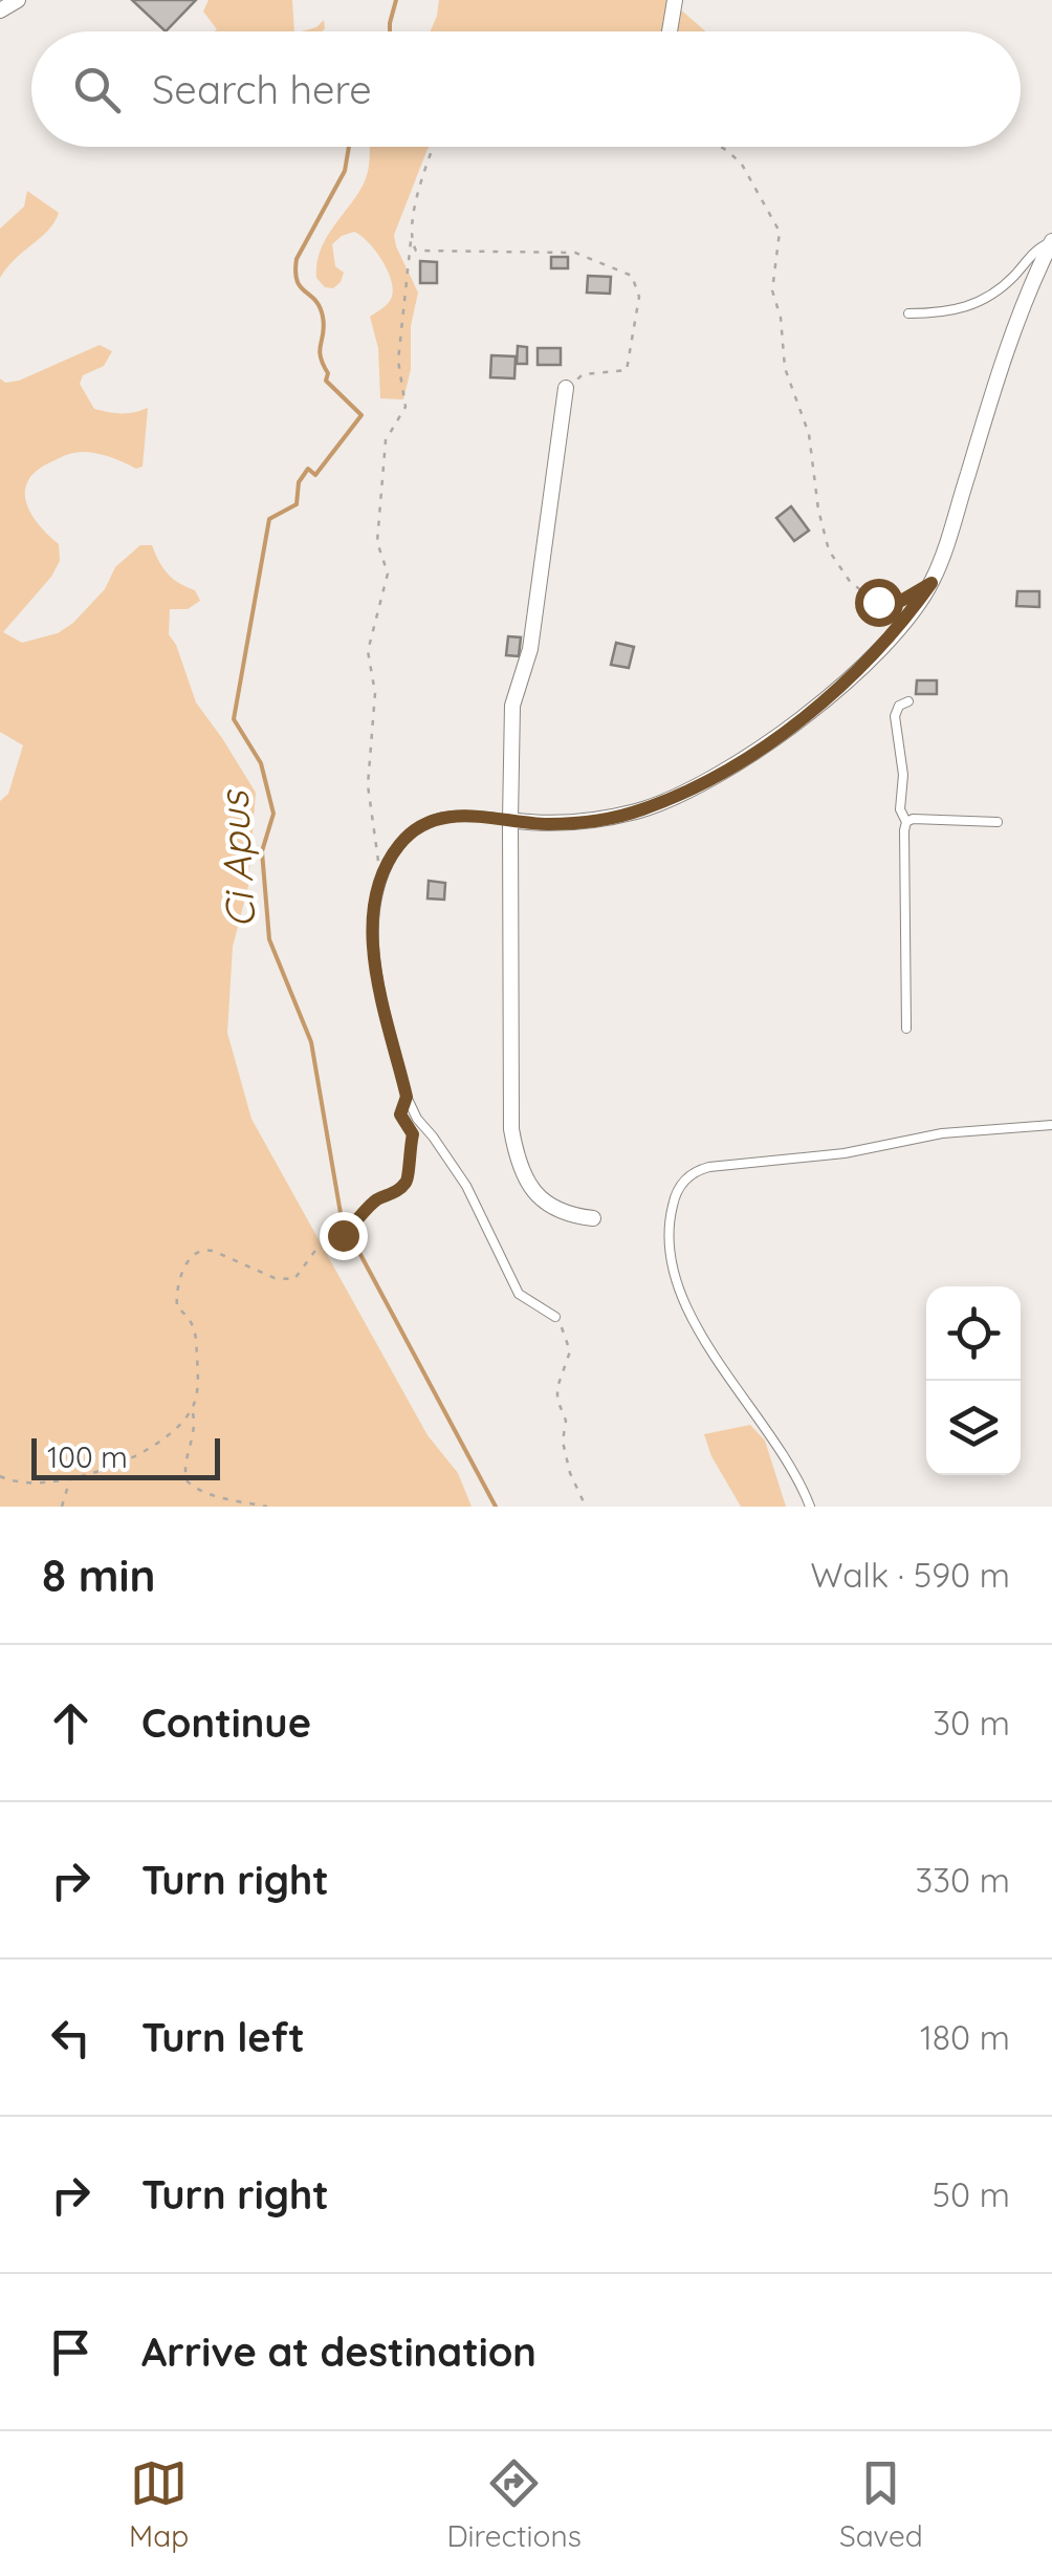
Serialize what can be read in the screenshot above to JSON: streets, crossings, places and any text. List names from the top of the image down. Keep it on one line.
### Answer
{"water":["Ci Apus"],"scale_bar":"100 m","page":{"search":"Search here","scale":"100 m","heading":["8 min","Walk · 590 m"],"list":[["Continue","30 m"],["Turn right","330 m"],["Turn left","180 m"],["Turn right","50 m"],"Arrive at destination"],"nav":["Map","Directions","Saved"]}}
